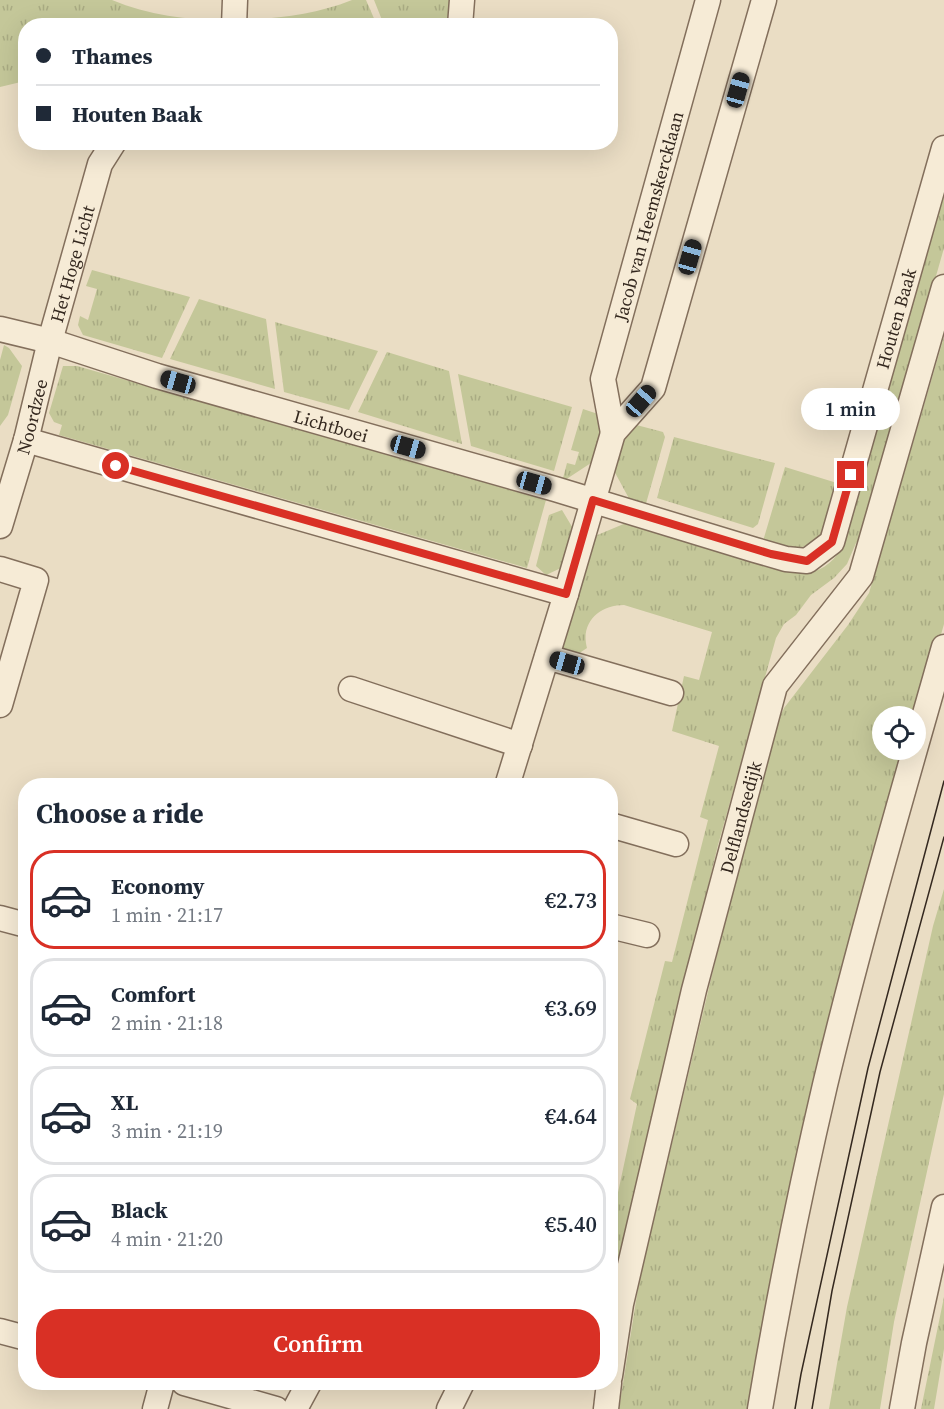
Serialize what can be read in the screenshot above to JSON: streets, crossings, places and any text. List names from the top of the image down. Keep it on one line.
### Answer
{"streets":{"street":["Jacob van Heemskercklaan","Het Hoge Licht","Houten Baak","Noordzee","Lichtboei","Delflandsedijk"]},"crossings":[["Jacob van Heemskercklaan","Lichtboei"],["Het Hoge Licht","Noordzee"],["Het Hoge Licht","Lichtboei"],["Houten Baak","Lichtboei"],["Noordzee","Lichtboei"]],"page":{"banner":["Thames","Houten Baak"],"bubble":"1 min","heading":"Choose a ride","list":[{"name":"Economy","note":"1 min · 21:17","value":"€2.73"},{"name":"Comfort","note":"2 min · 21:18","value":"€3.69"},{"name":"XL","note":"3 min · 21:19","value":"€4.64"},{"name":"Black","note":"4 min · 21:20","value":"€5.40"}],"buttons":"Confirm"}}
